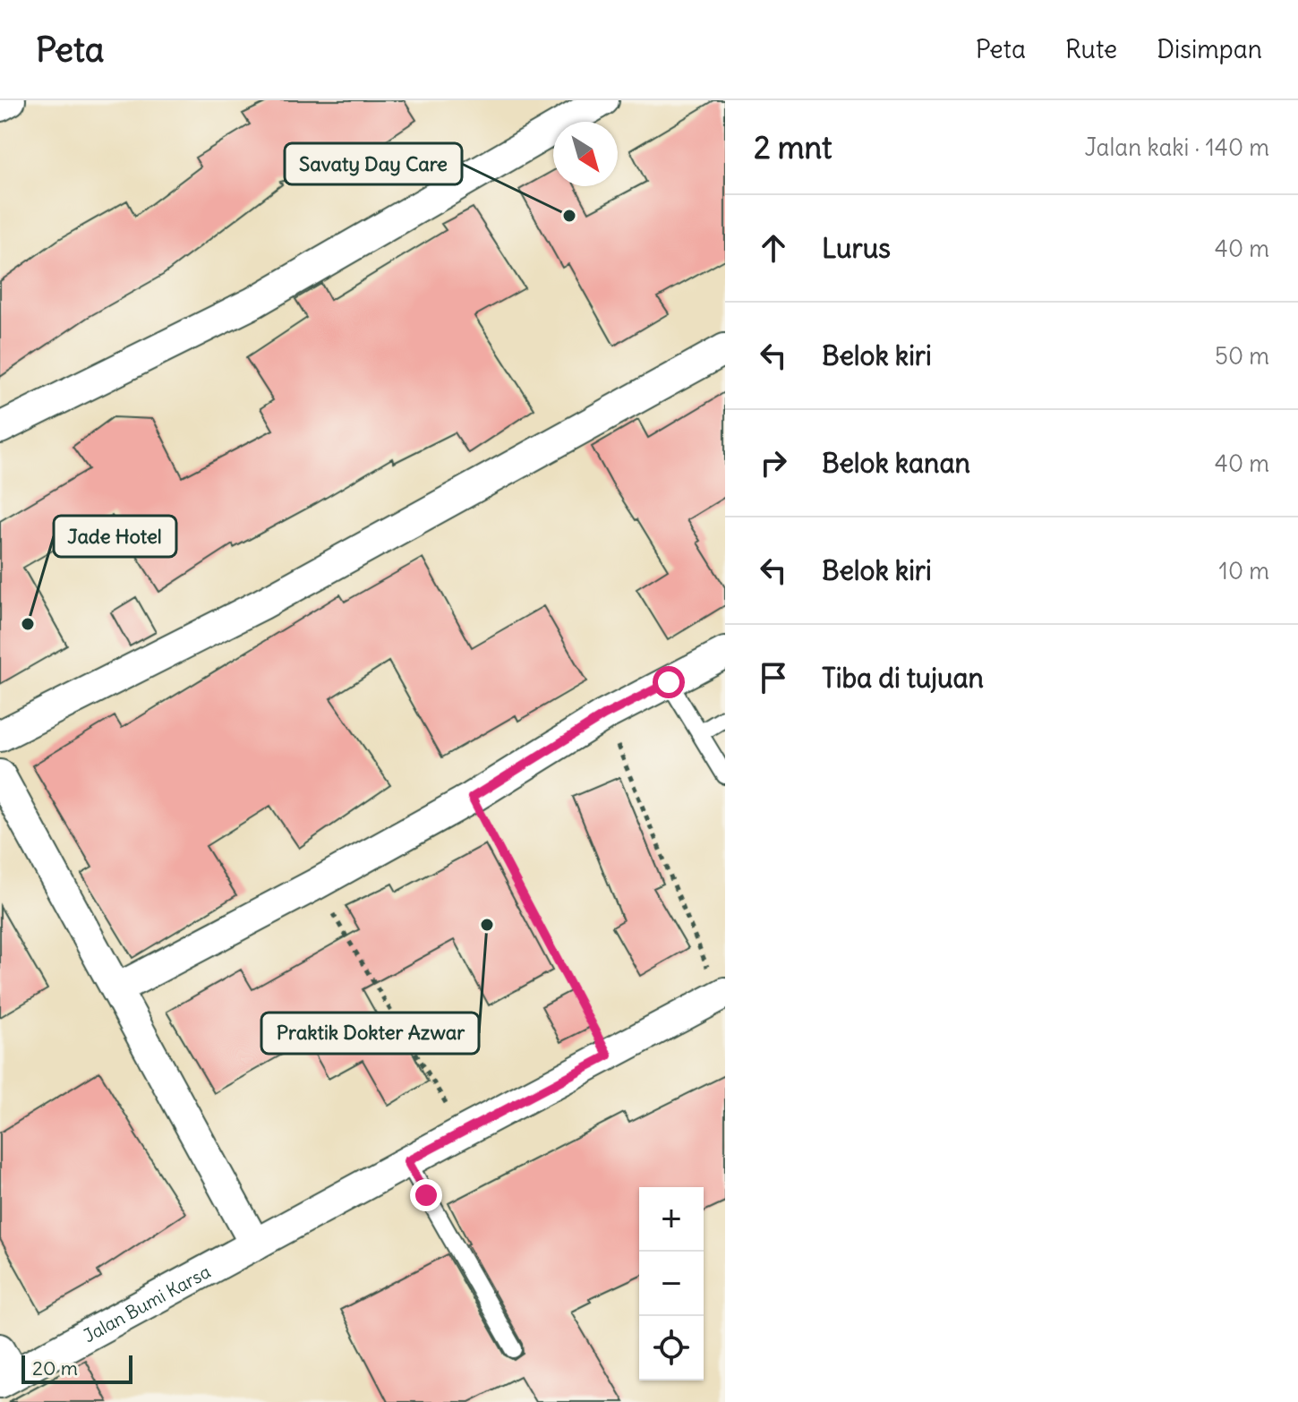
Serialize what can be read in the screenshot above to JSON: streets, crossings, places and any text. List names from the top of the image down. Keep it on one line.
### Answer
{"streets":{"street":["Jalan Bumi Karsa"]},"places":["Savaty Day Care","Jade Hotel","Praktik Dokter Azwar"],"scale_bar":"20 m","north":"bottom right","page":{"header":"Peta","nav":["Peta","Rute","Disimpan"],"heading":["2 mnt","Jalan kaki · 140 m"],"list":[["Lurus","40 m"],["Belok kiri","50 m"],["Belok kanan","40 m"],["Belok kiri","10 m"],"Tiba di tujuan"],"map_buttons":["+","−"],"scale":"20 m"}}
